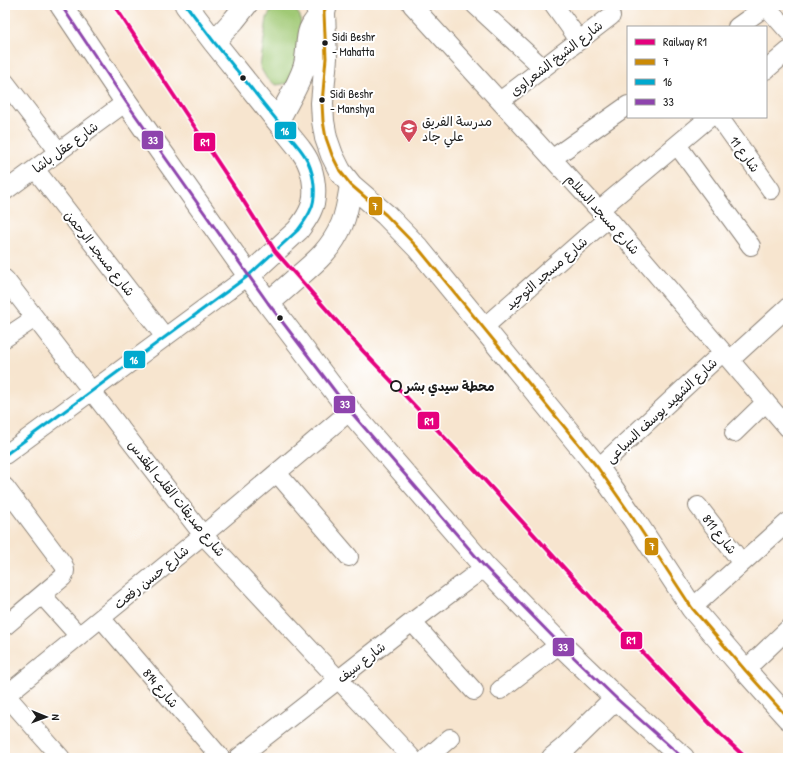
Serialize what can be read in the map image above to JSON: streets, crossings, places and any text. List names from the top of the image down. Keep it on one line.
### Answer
{"streets":{"street":["شارع الشيخ الشعراوى","شارع عقل باشا","شارع 11","شارع مسجد السلام","شارع مسجد الرحمن","شارع مسجد التوحيد","شارع الشهيد يوسف السباعى","شارع صديقات القلب المقدس","شارع 811","شارع حسن رفعت","شارع سيف","شارع 814"]},"crossings":[["شارع الشيخ الشعراوى","شارع مسجد السلام"],["شارع عقل باشا","شارع مسجد الرحمن"],["شارع مسجد السلام","شارع مسجد التوحيد"],["شارع مسجد السلام","شارع الشهيد يوسف السباعى"],["شارع صديقات القلب المقدس","شارع حسن رفعت"],["شارع صديقات القلب المقدس","شارع سيف"],["شارع حسن رفعت","شارع 814"]],"places":{"other":["Sidi Beshr - Mahatta","Sidi Beshr - Manshya","محطة سيدي بشر"],"school or university":["مدرسة الفريق علي جاد"]},"lines":["rail line R1","transit line 7","transit line 16","transit line 33"],"legend":["Railway R1","7","16","33"],"north":"right"}
